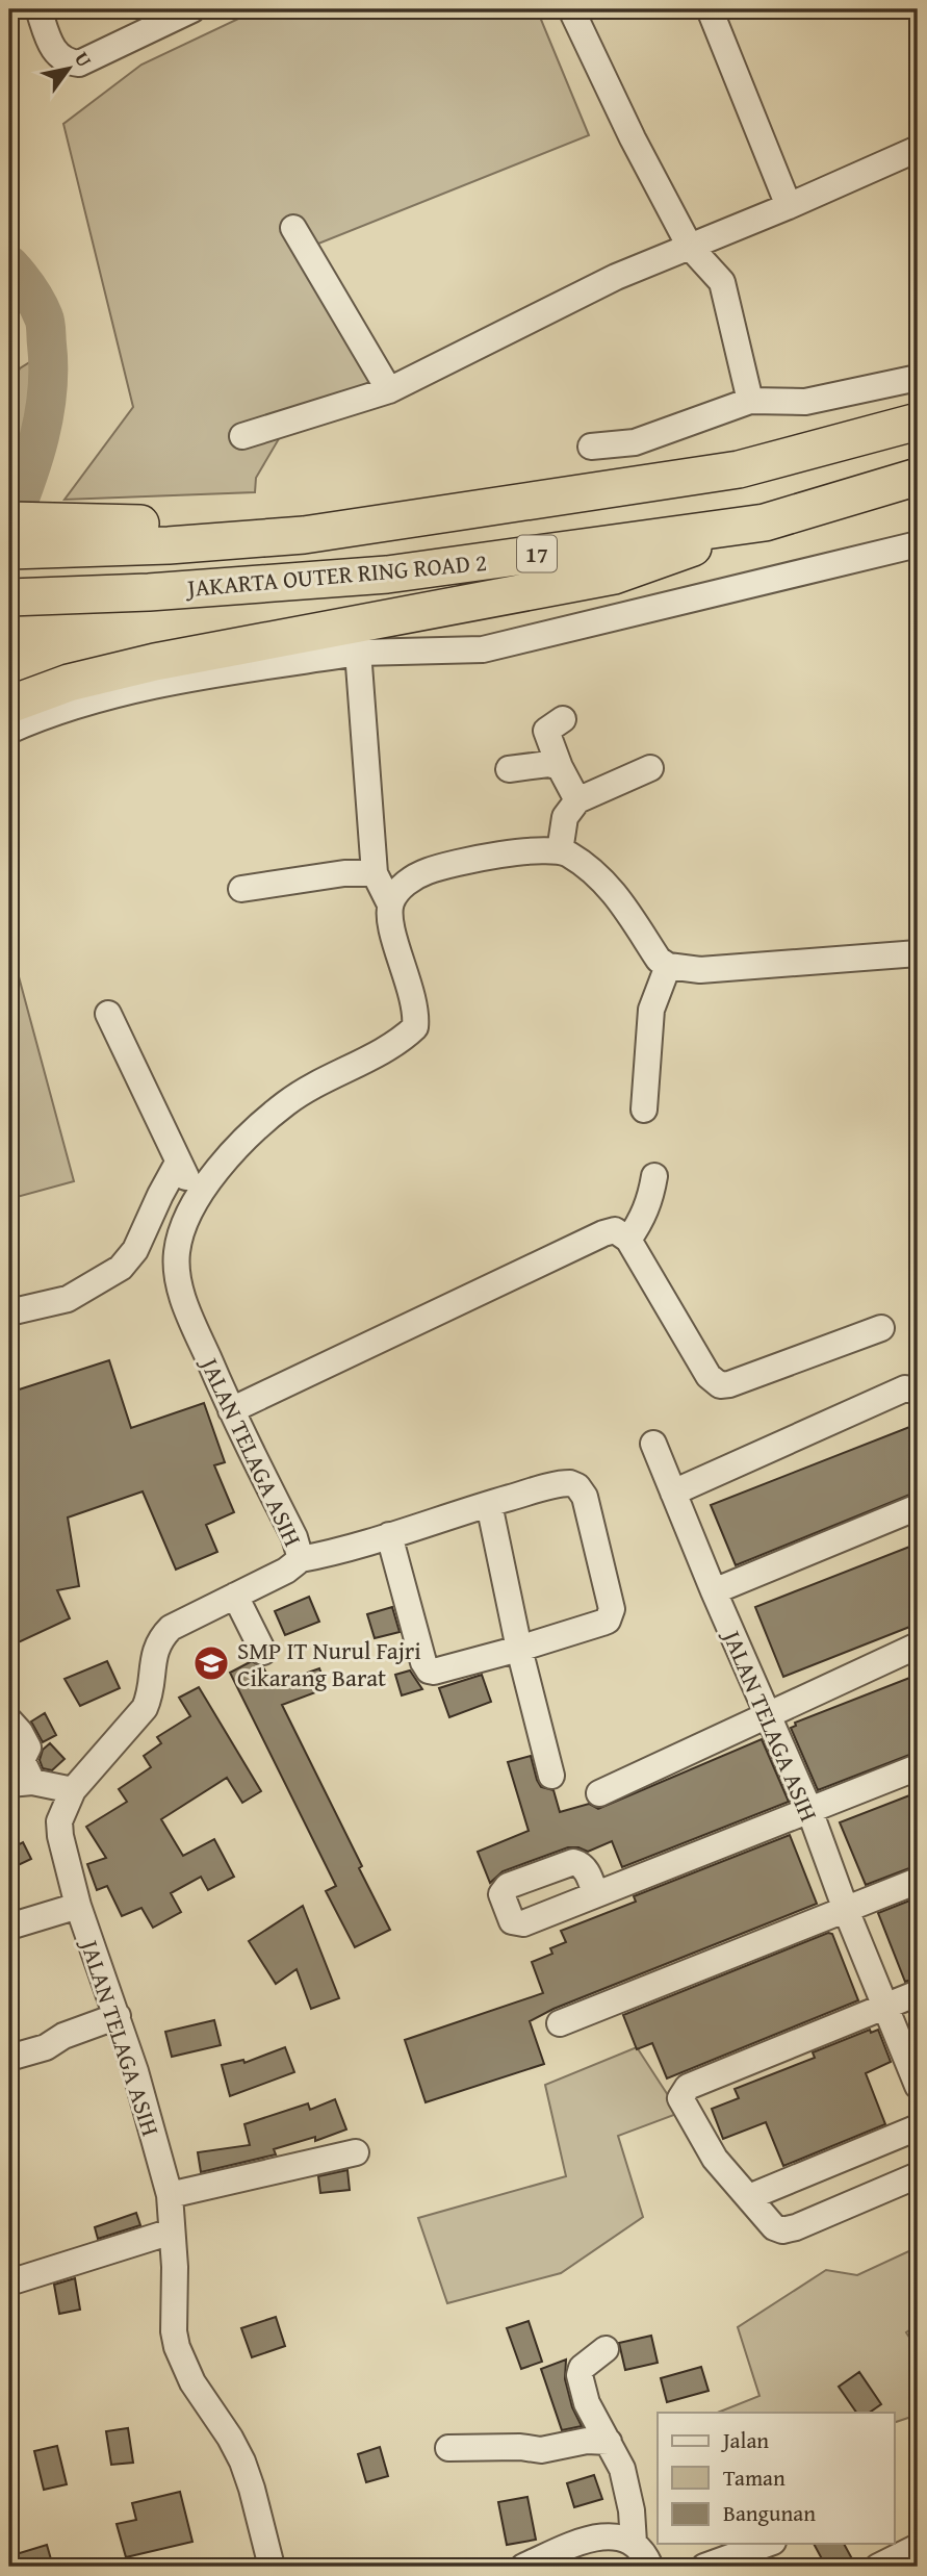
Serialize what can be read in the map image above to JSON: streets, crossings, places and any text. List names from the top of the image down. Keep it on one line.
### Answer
{"streets":{"highway":["17","JAKARTA OUTER RING ROAD 2"],"street":["JALAN TELAGA ASIH"]},"places":{"school or university":["SMP IT Nurul Fajri Cikarang Barat"]},"legend":["Jalan","Taman","Bangunan"],"north":"top right"}
